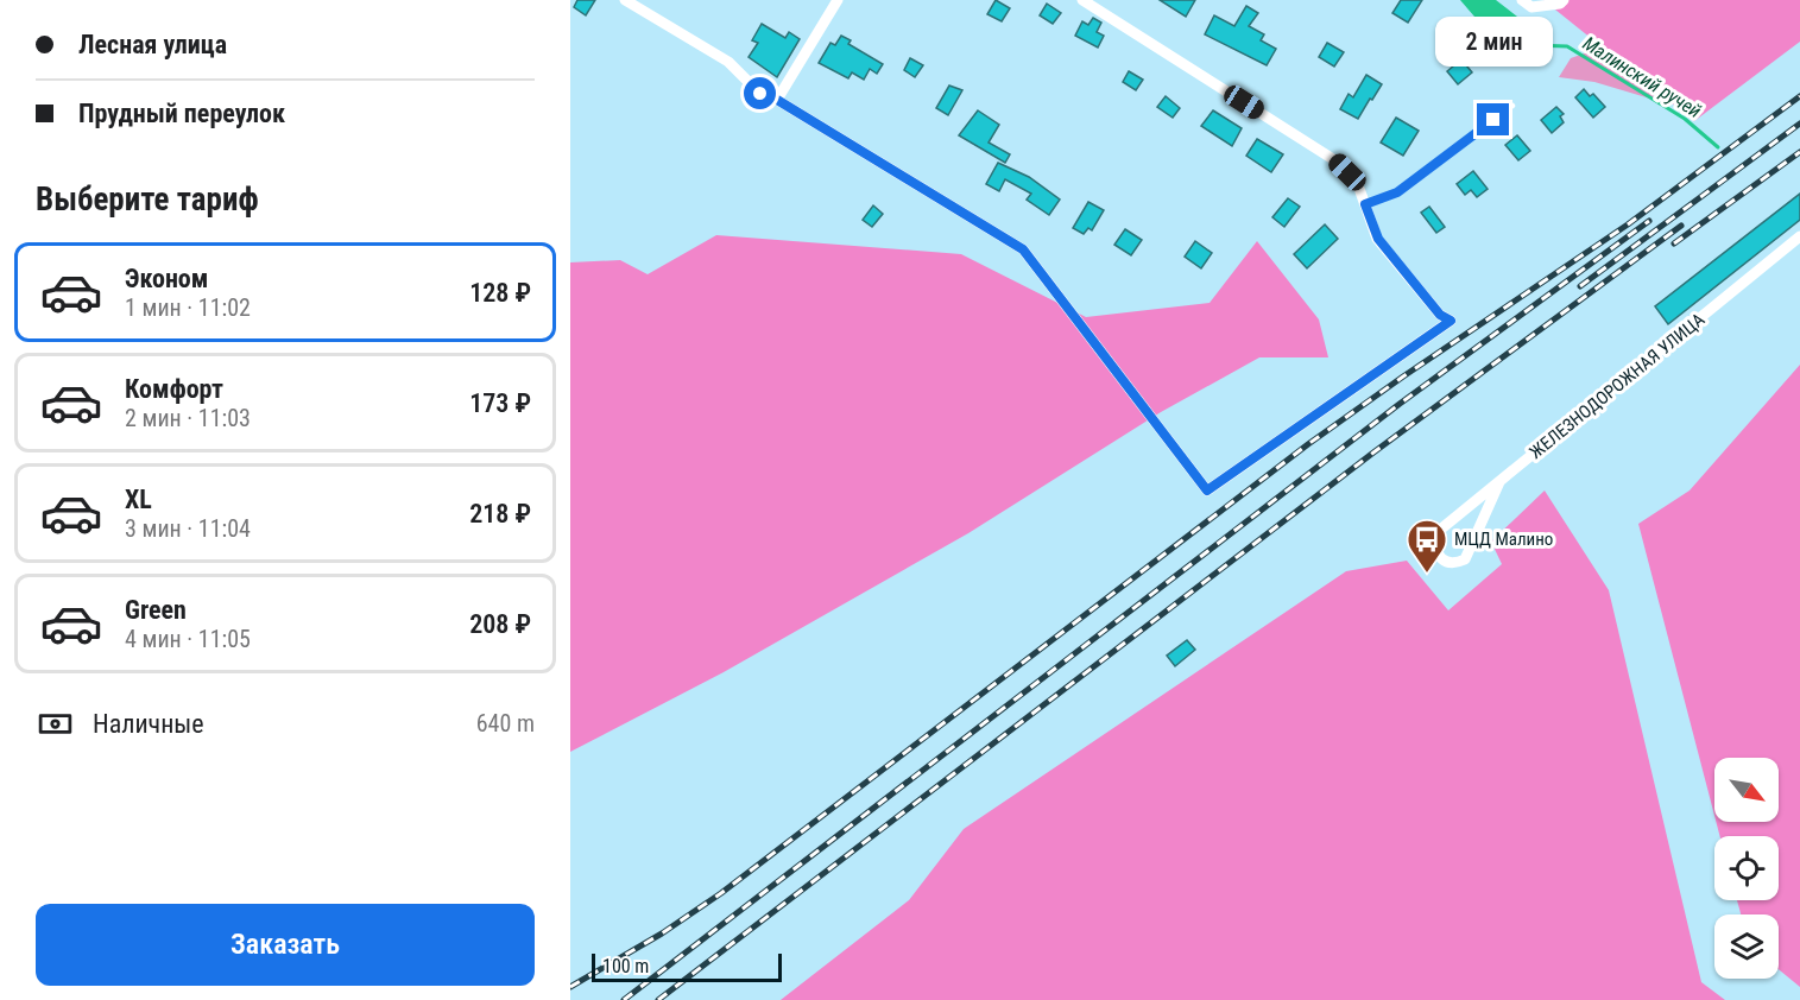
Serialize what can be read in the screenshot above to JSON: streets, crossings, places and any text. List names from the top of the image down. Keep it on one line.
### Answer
{"streets":{"street":["ЖЕЛЕЗНОДОРОЖНАЯ УЛИЦА"]},"water":["Малинский ручей"],"places":{"bus stop":["МЦД Малино"]},"scale_bar":"100 m","north":"bottom right","page":{"banner":["Лесная улица","Прудный переулок"],"bubble":"2 мин","heading":"Выберите тариф","list":[{"name":"Эконом","note":"1 мин · 11:02","value":"128 ₽"},{"name":"Комфорт","note":"2 мин · 11:03","value":"173 ₽"},{"name":"XL","note":"3 мин · 11:04","value":"218 ₽"},{"name":"Green","note":"4 мин · 11:05","value":"208 ₽"}],"pay":["Наличные","640 m"],"buttons":"Заказать","scale":"100 m"}}
